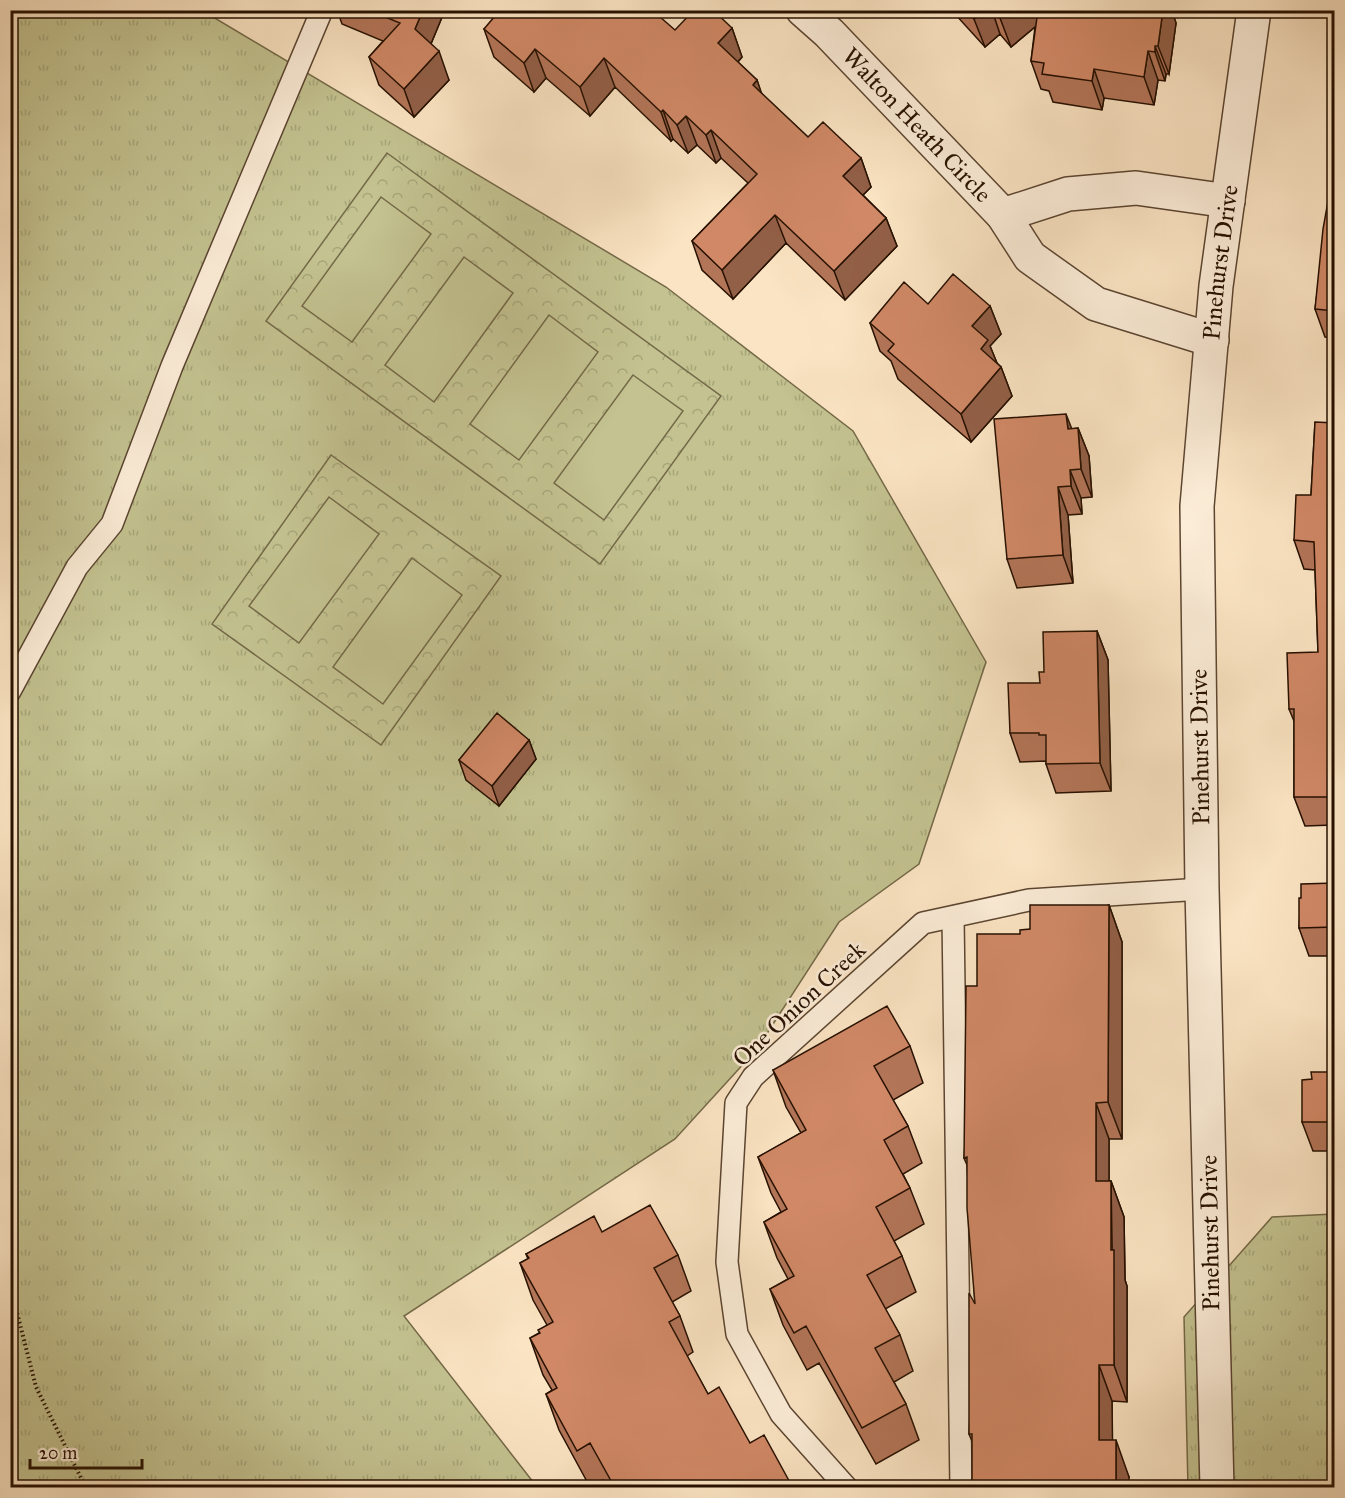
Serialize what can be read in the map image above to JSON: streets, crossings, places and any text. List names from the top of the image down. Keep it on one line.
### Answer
{"streets":{"street":["Walton Heath Circle","Pinehurst Drive"],"lane":["One Onion Creek"]},"crossings":[["Walton Heath Circle","Pinehurst Drive"],["Pinehurst Drive","One Onion Creek"]],"scale_bar":"20 m"}
